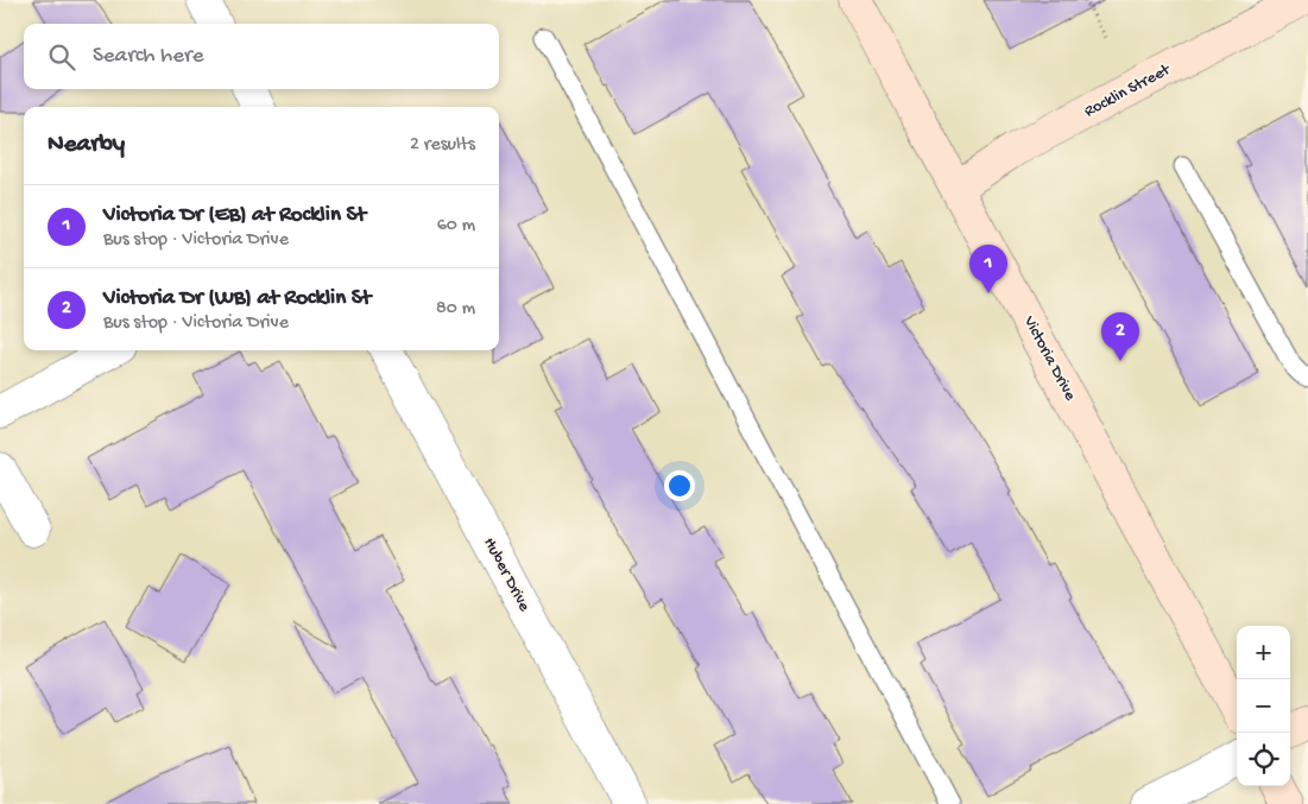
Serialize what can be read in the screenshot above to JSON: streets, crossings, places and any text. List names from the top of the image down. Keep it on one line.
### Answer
{"streets":{"main road":["Rocklin Street","Victoria Drive"],"street":["Huber Drive"]},"crossings":[["Rocklin Street","Victoria Drive"]],"page":{"search":"Search here","heading":["Nearby","2 results"],"list":[{"mark":"1","name":"Victoria Dr (EB) at Rocklin St","note":"Bus stop · Victoria Drive","value":"60 m"},{"mark":"2","name":"Victoria Dr (WB) at Rocklin St","note":"Bus stop · Victoria Drive","value":"80 m"}],"pins":["1","2"],"map_buttons":["+","−"]}}
